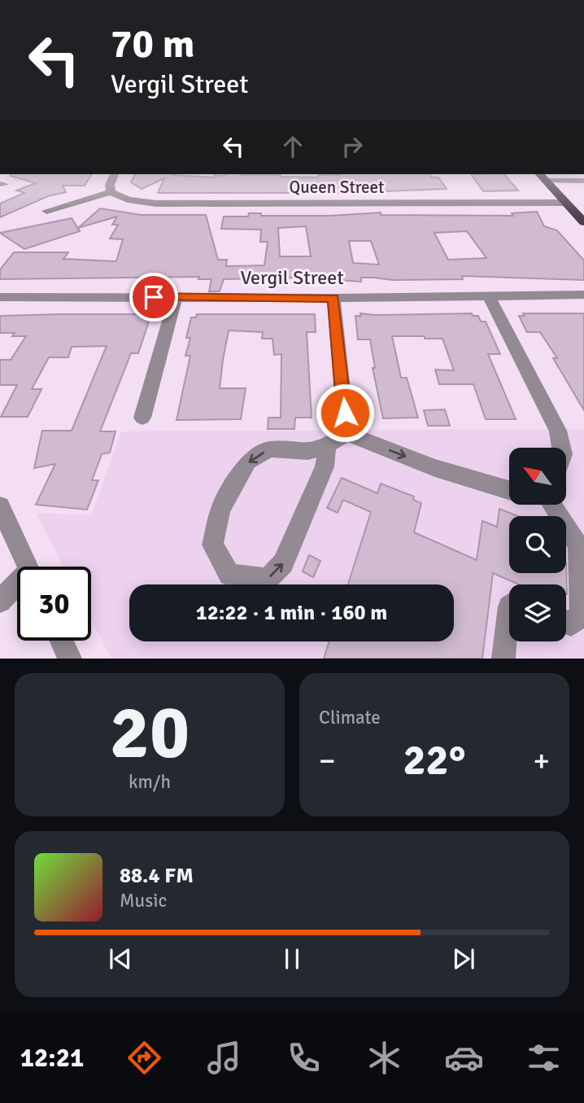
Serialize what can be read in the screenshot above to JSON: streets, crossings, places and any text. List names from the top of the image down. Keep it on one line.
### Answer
{"streets":{"street":["Queen Street","Vergil Street"]},"north":"top left","page":{"turn":["70 m","Vergil Street"],"limit":"30","trip":"12:22 · 1 min · 160 m","tile":[["20","km/h"],"Climate"],"heat":["−","22°","+"],"song":["88.4 FM","Music"],"tabs":"12:21"}}
